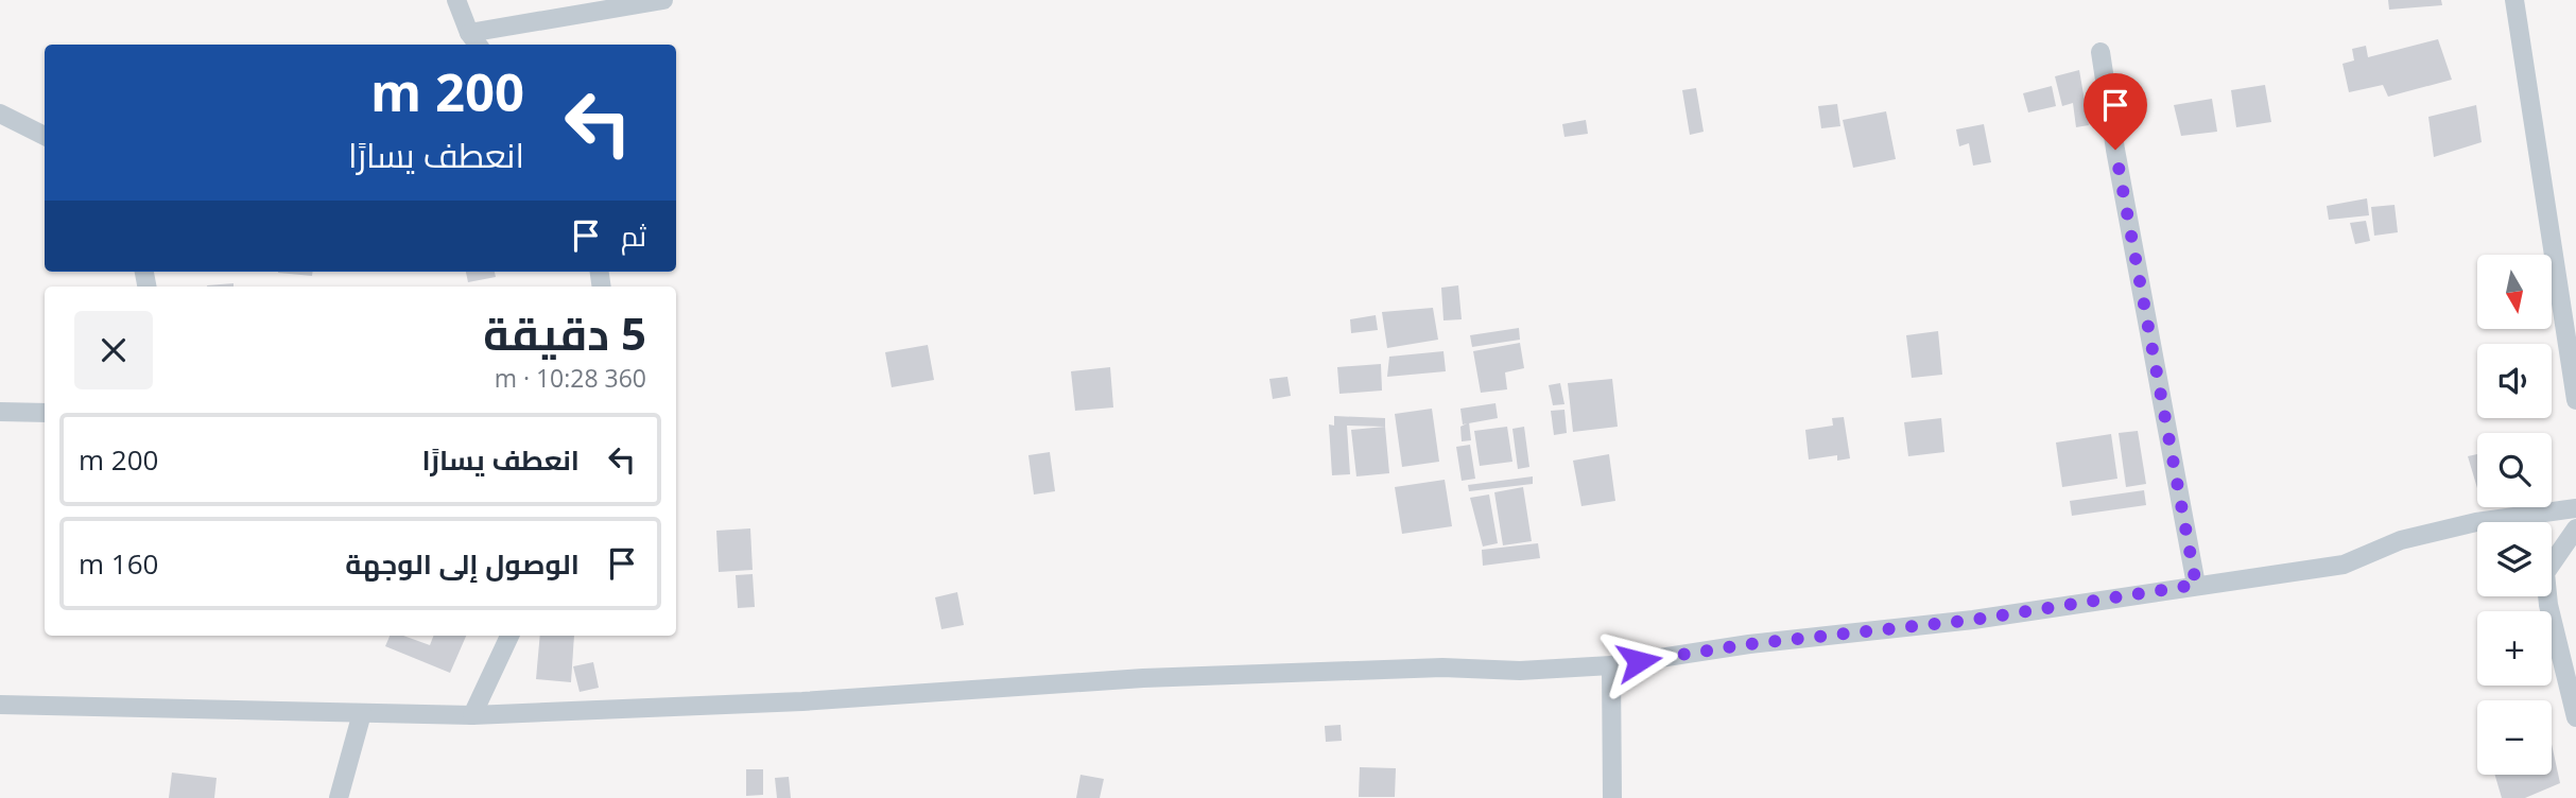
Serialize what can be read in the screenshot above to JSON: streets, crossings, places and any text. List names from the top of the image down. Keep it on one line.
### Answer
{"north":"bottom","page":{"turn":["200 m","انعطف يسارًا"],"then":"ثم","map_buttons":["+","−"],"heading":["5 دقيقة","360 m · 10:28"],"list":[{"name":"انعطف يسارًا","value":"200 m"},{"name":"الوصول إلى الوجهة","value":"160 m"}]}}
